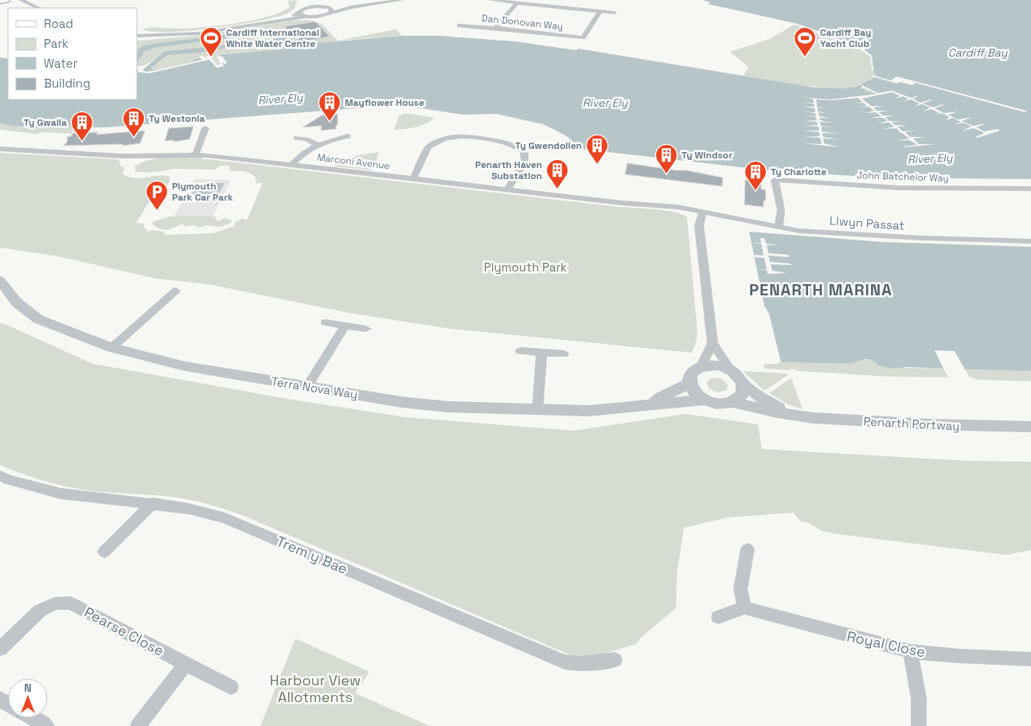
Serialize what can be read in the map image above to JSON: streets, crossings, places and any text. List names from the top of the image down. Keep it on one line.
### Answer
{"streets":{"street":["Dan Donovan Way","Marconi Avenue","John Batchelor Way","Llwyn Passat","Terra Nova Way","Penarth Portway","Trem y Bae","Pearse Close","Royal Close"]},"crossings":[["Marconi Avenue","Llwyn Passat"],["John Batchelor Way","Llwyn Passat"],["Terra Nova Way","Penarth Portway"]],"districts":["PENARTH MARINA"],"water":["Cardiff Bay","River Ely"],"parks":["Plymouth Park","Harbour View Allotments"],"places":{"sports":["Cardiff International White Water Centre","Cardiff Bay Yacht Club"],"building":["Mayflower House","Ty Westonia","Ty Gwalia","Ty Gwendollen","Ty Windsor","Penarth Haven Substation","Ty Charlotte"],"parking":["Plymouth Park Car Park"]},"legend":["Road","Park","Water","Building"],"north":"top"}
